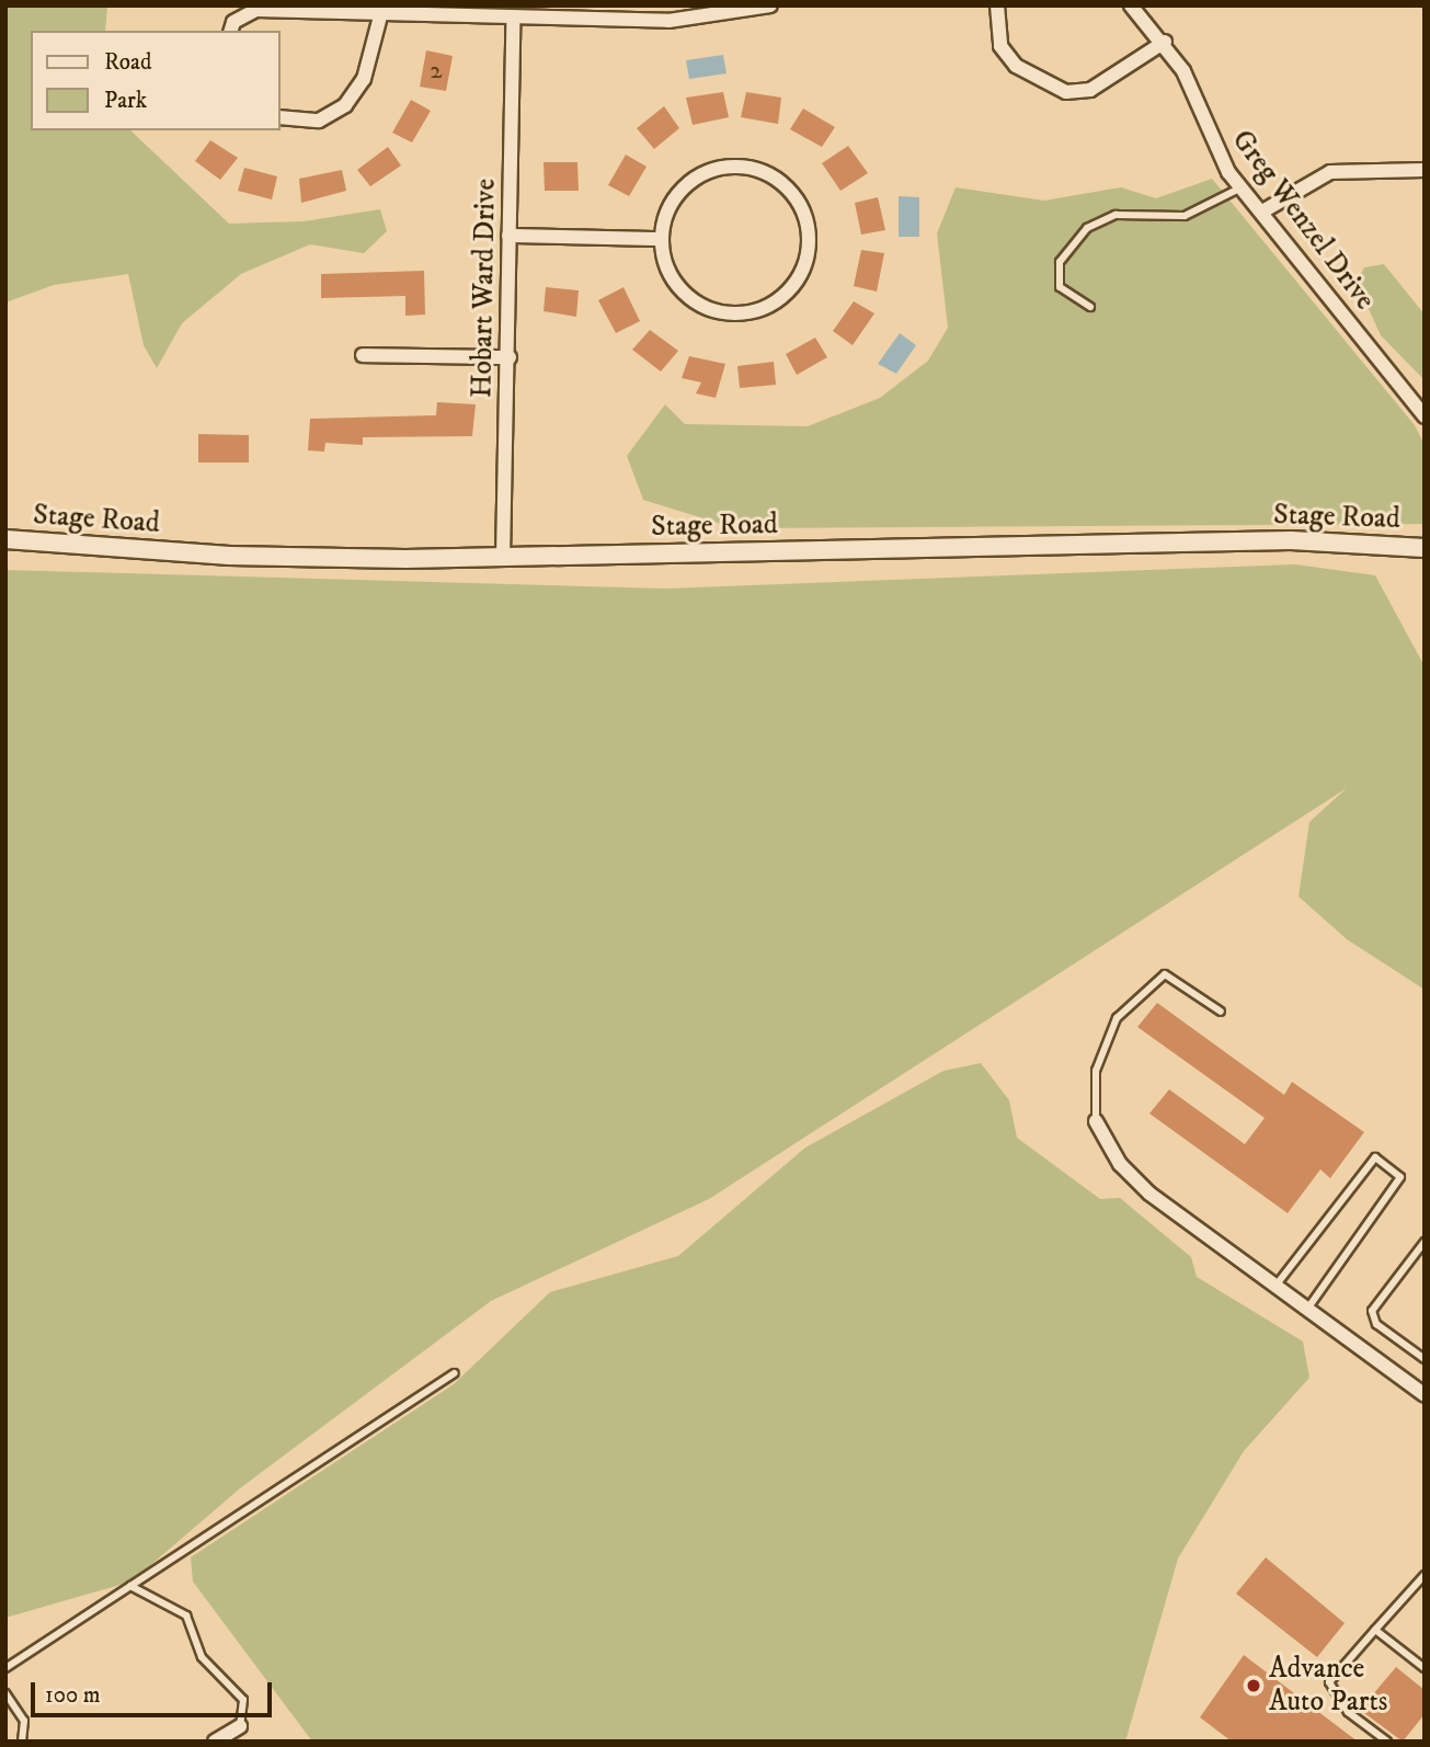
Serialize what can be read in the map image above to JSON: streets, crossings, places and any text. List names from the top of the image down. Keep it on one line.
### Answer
{"streets":{"street":["Greg Wenzel Drive","Hobart Ward Drive","Stage Road"]},"crossings":[["Hobart Ward Drive","Stage Road"]],"places":["Advance Auto Parts"],"house_numbers":["2"],"legend":["Road","Park"],"scale_bar":"100 m"}
